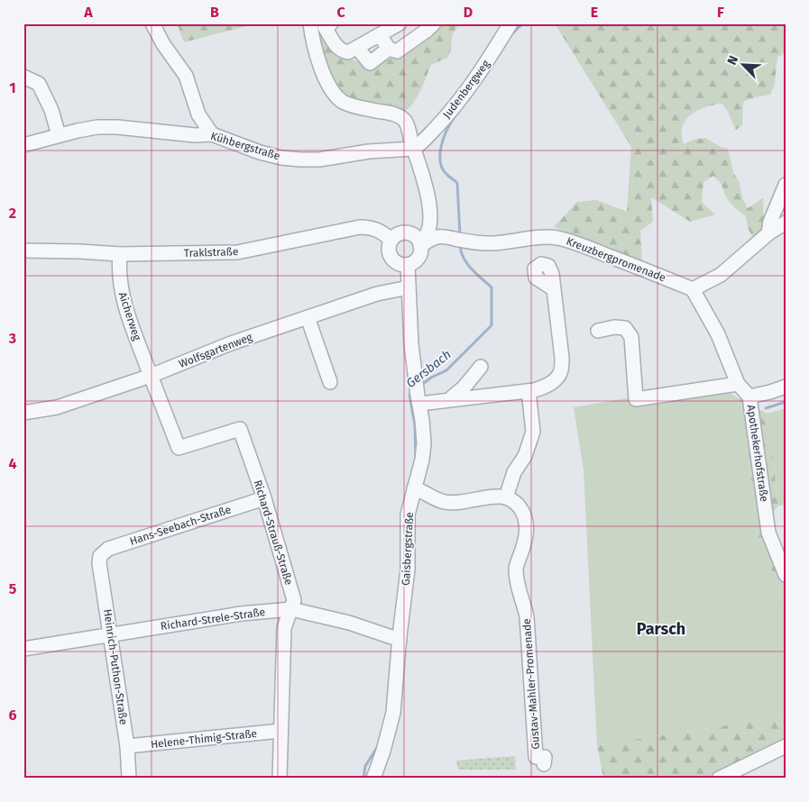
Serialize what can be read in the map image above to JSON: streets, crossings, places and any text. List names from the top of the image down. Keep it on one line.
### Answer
{"streets":{"street":["Judenbergweg","Kühbergstraße","Traklstraße","Kreuzbergpromenade","Aicherweg","Wolfsgartenweg","Apothekerhofstraße","Hans-Seebach-Straße","Richard-Strauß-Straße","Gaisbergstraße","Richard-Strele-Straße","Heinrich-Puthon-Straße","Gustav-Mahler-Promenade","Helene-Thimig-Straße"]},"crossings":[["Judenbergweg","Kühbergstraße"],["Traklstraße","Kreuzbergpromenade"],["Traklstraße","Aicherweg"],["Traklstraße","Gaisbergstraße"],["Kreuzbergpromenade","Apothekerhofstraße"],["Kreuzbergpromenade","Gaisbergstraße"],["Aicherweg","Wolfsgartenweg"],["Aicherweg","Richard-Strauß-Straße"],["Wolfsgartenweg","Richard-Strauß-Straße"],["Wolfsgartenweg","Gaisbergstraße"],["Hans-Seebach-Straße","Richard-Strauß-Straße"],["Hans-Seebach-Straße","Heinrich-Puthon-Straße"],["Richard-Strauß-Straße","Richard-Strele-Straße"],["Richard-Strauß-Straße","Helene-Thimig-Straße"],["Gaisbergstraße","Richard-Strele-Straße"],["Richard-Strele-Straße","Heinrich-Puthon-Straße"],["Heinrich-Puthon-Straße","Helene-Thimig-Straße"]],"districts":["Parsch"],"water":["Gersbach"],"north":"top left","grid":{"columns":["A","B","C","D","E","F"],"rows":["1","2","3","4","5","6"]}}
